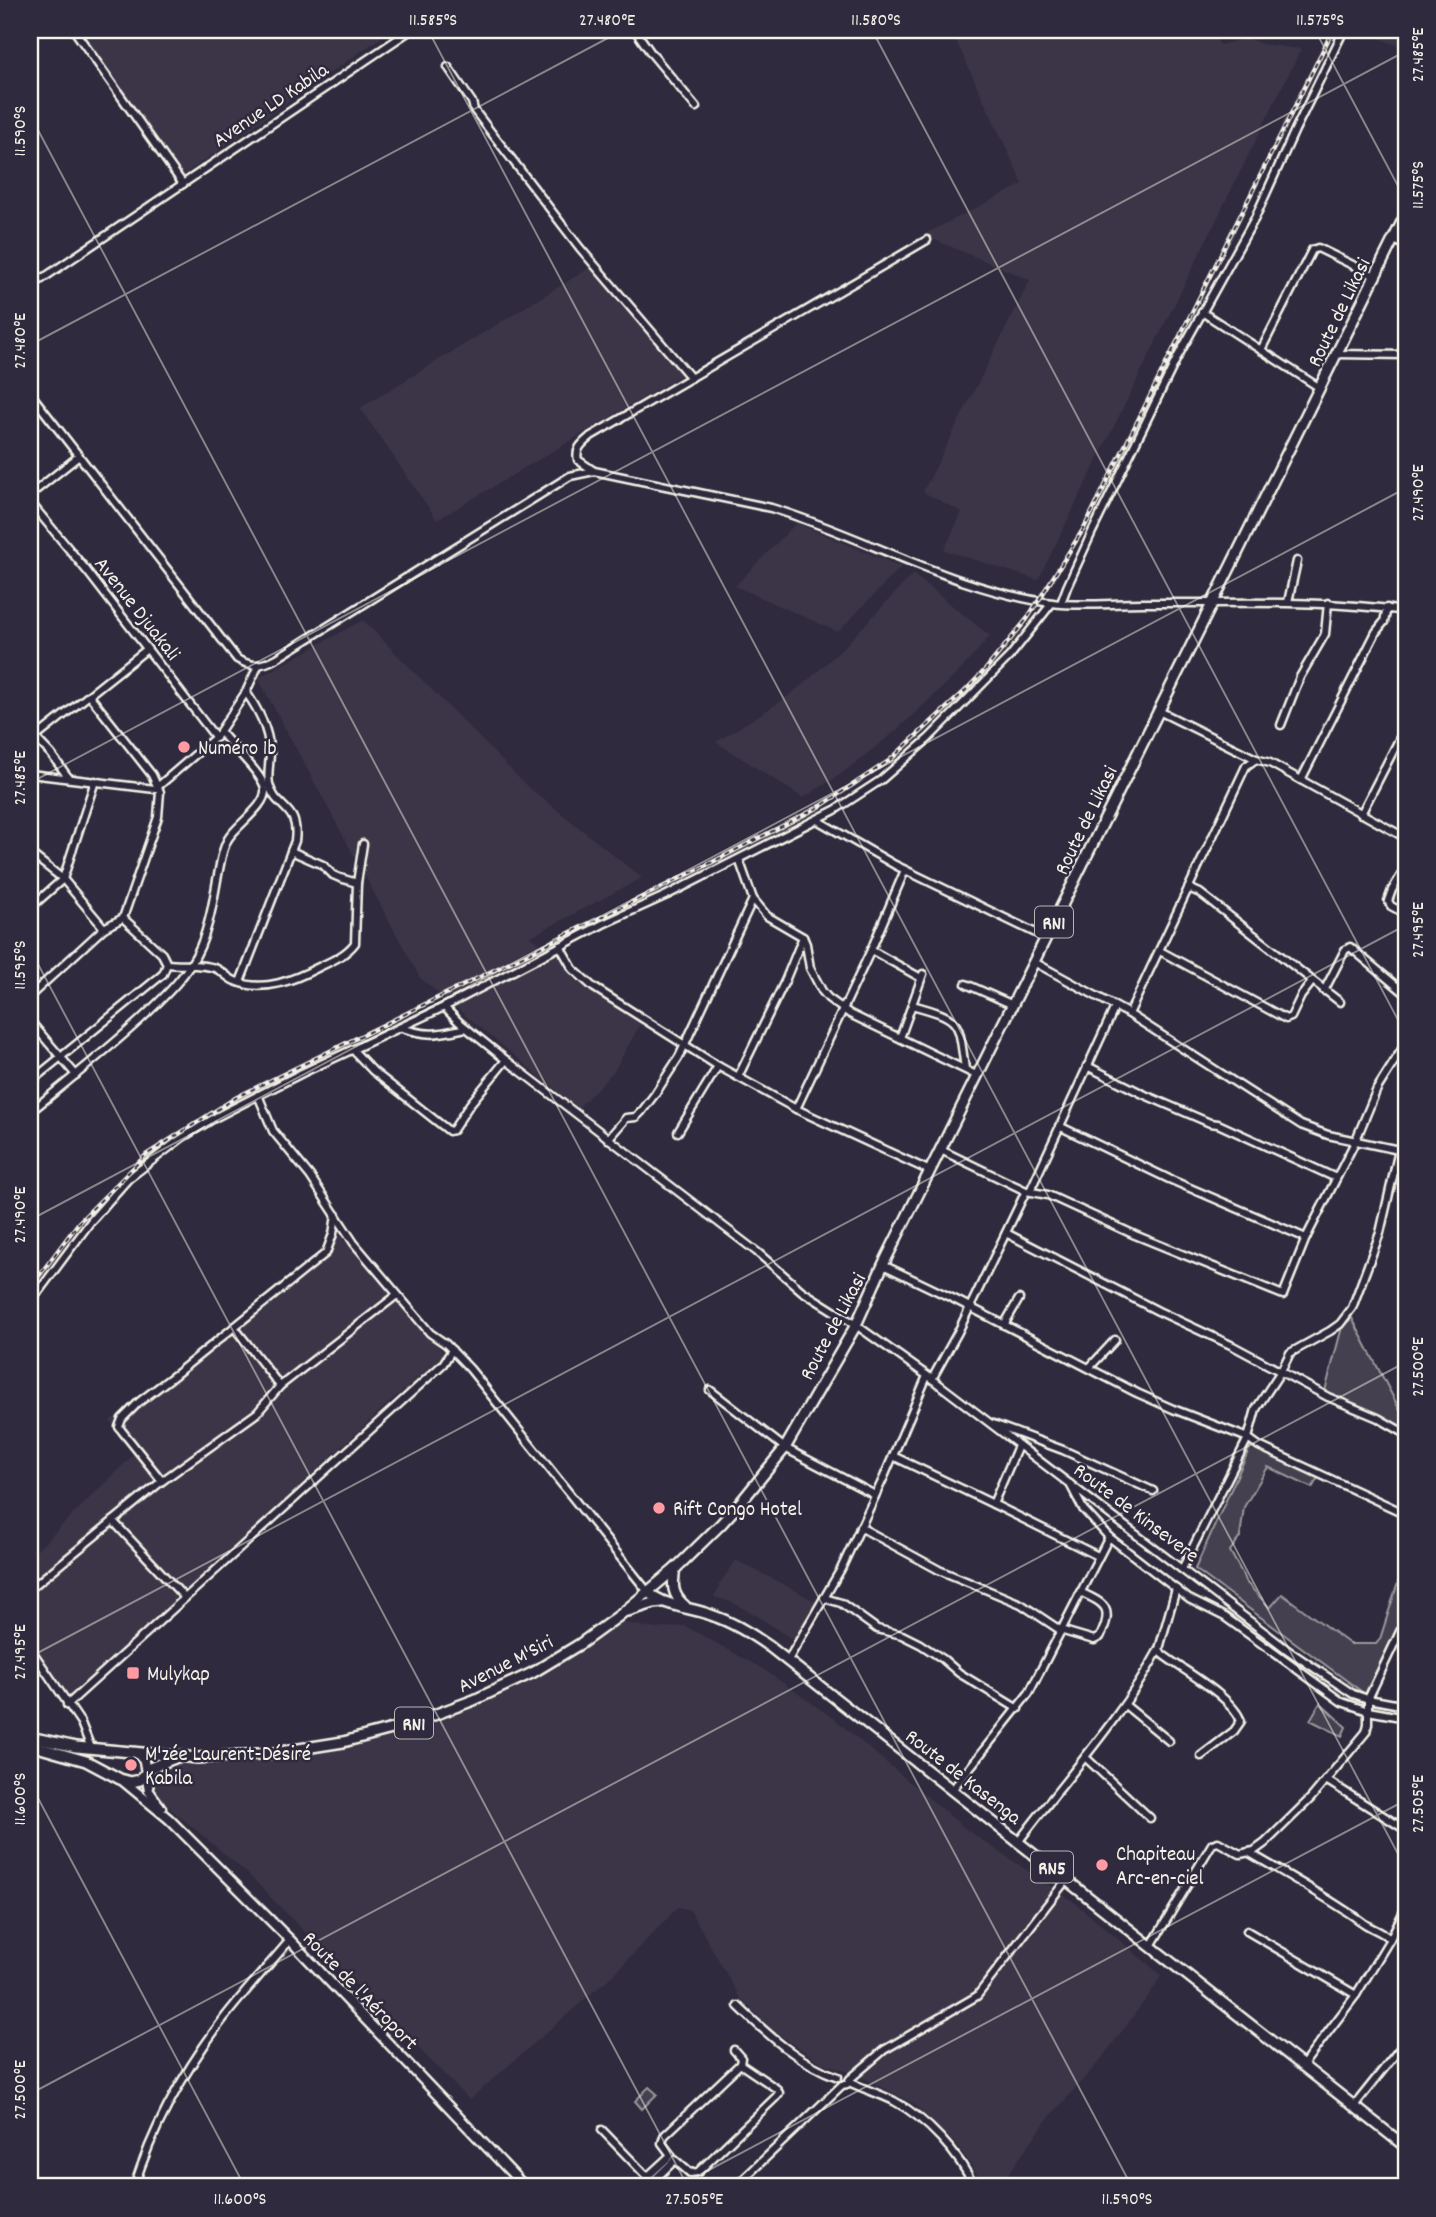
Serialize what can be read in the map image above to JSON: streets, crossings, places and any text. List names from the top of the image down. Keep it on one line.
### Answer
{"streets":{"highway":["Route de Likasi","RN1","Avenue M'Siri","Route de Kasenga","RN5"],"main road":["Route de l'Aéroport"],"street":["Avenue LD Kabila","Avenue Djuakali","Route de Kinsevere"]},"crossings":[["Route de Likasi","Route de Kinsevere"],["Route de Likasi","Avenue M'Siri"],["Route de Likasi","Route de Kasenga"],["RN1","Avenue M'Siri"],["RN1","Route de l'Aéroport"],["Avenue M'Siri","Route de Kasenga"],["Avenue M'Siri","Route de l'Aéroport"]],"places":{"other":["Numéro 1b","Rift Congo Hotel","M'zée Laurent-Désiré Kabila","Chapiteau Arc-en-ciel"],"transit":["Mulykap"]},"coordinates":["11.585°S","27.480°E","11.580°S","11.575°S","27.485°E","11.590°S","27.490°E","27.495°E","11.595°S","27.500°E","11.600°S","27.505°E"]}
